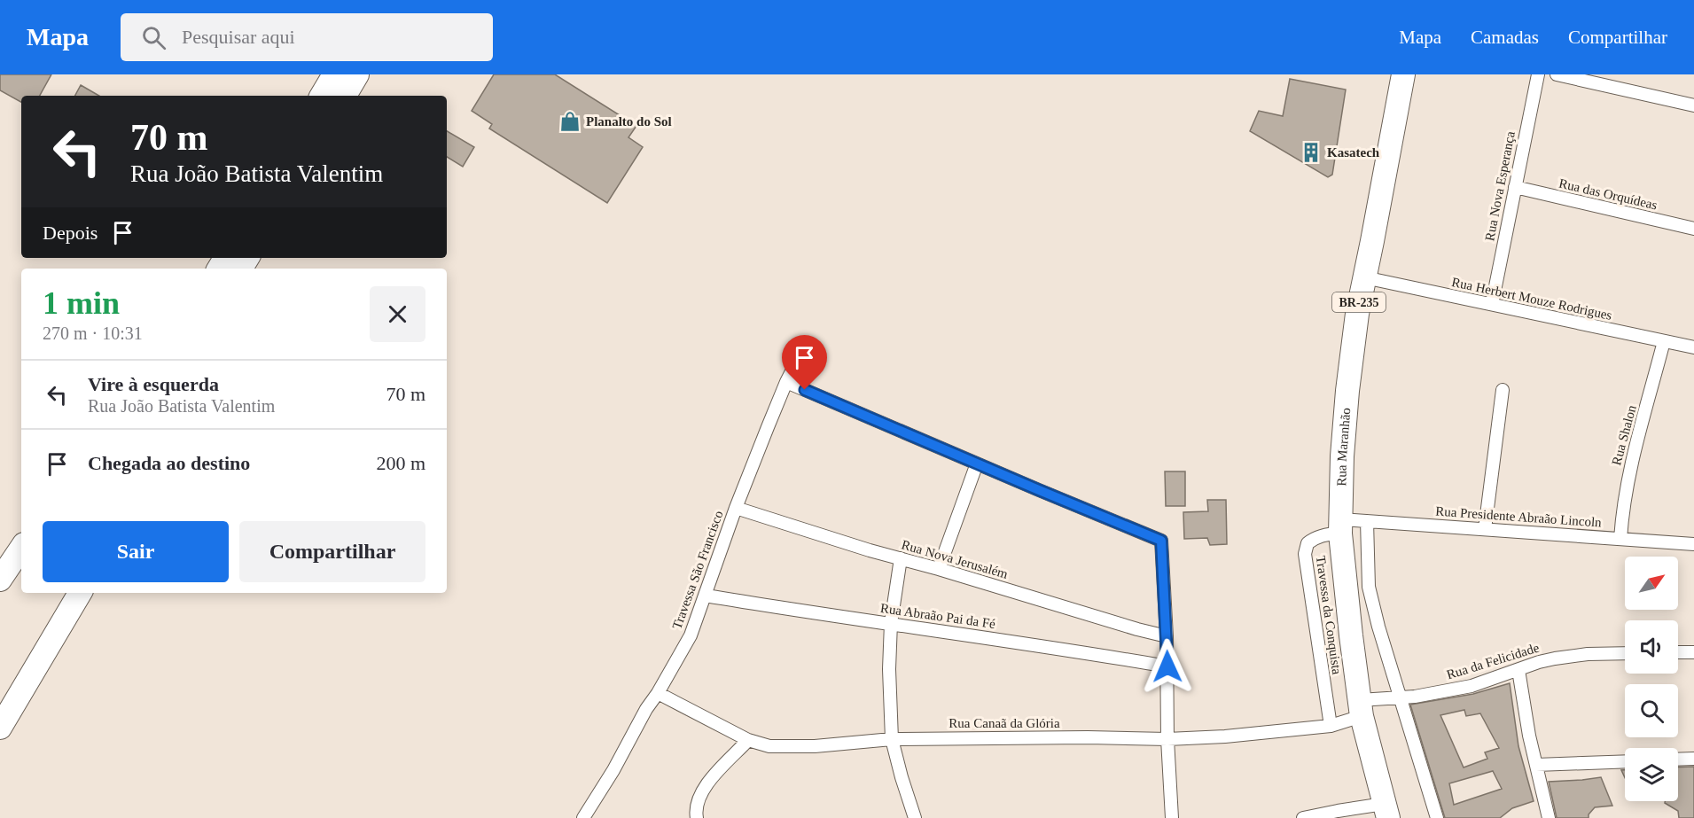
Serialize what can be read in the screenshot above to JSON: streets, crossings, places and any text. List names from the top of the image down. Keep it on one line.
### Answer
{"streets":{"highway":["BR-235","Rua Maranhão"],"street":["Rua Nova Esperança","Rua das Orquídeas","Rua Herbert Mouze Rodrigues","Rua Shalon","Rua Presidente Abraão Lincoln","Rua Nova Jerusalém","Travessa São Francisco","Travessa da Conquista","Rua Abraão Pai da Fé","Rua da Felicidade","Rua Canaã da Glória"]},"crossings":[["Rua Nova Esperança","Rua das Orquídeas"],["Rua Nova Esperança","Rua Herbert Mouze Rodrigues"],["Rua Herbert Mouze Rodrigues","Rua Shalon"],["Rua Herbert Mouze Rodrigues","Rua Maranhão"],["Rua Shalon","Rua Presidente Abraão Lincoln"],["Rua Maranhão","Rua Presidente Abraão Lincoln"],["Rua Maranhão","Travessa da Conquista"],["Rua Maranhão","Rua da Felicidade"],["Rua Maranhão","Rua Canaã da Glória"],["Rua Presidente Abraão Lincoln","Travessa da Conquista"],["Rua Nova Jerusalém","Travessa São Francisco"],["Travessa São Francisco","Rua Abraão Pai da Fé"],["Travessa São Francisco","Rua Canaã da Glória"],["Travessa da Conquista","Rua Canaã da Glória"],["Rua da Felicidade","Rua Canaã da Glória"]],"places":{"shop":["Planalto do Sol"],"building":["Kasatech"]},"north":"top right","page":{"header":"Mapa","search":"Pesquisar aqui","nav":["Mapa","Camadas","Compartilhar"],"turn":["70 m","Rua João Batista Valentim"],"then":"Depois","heading":["1 min","270 m · 10:31"],"list":[{"name":"Vire à esquerda","note":"Rua João Batista Valentim","value":"70 m"},{"name":"Chegada ao destino","value":"200 m"}],"buttons":["Sair","Compartilhar"]}}
